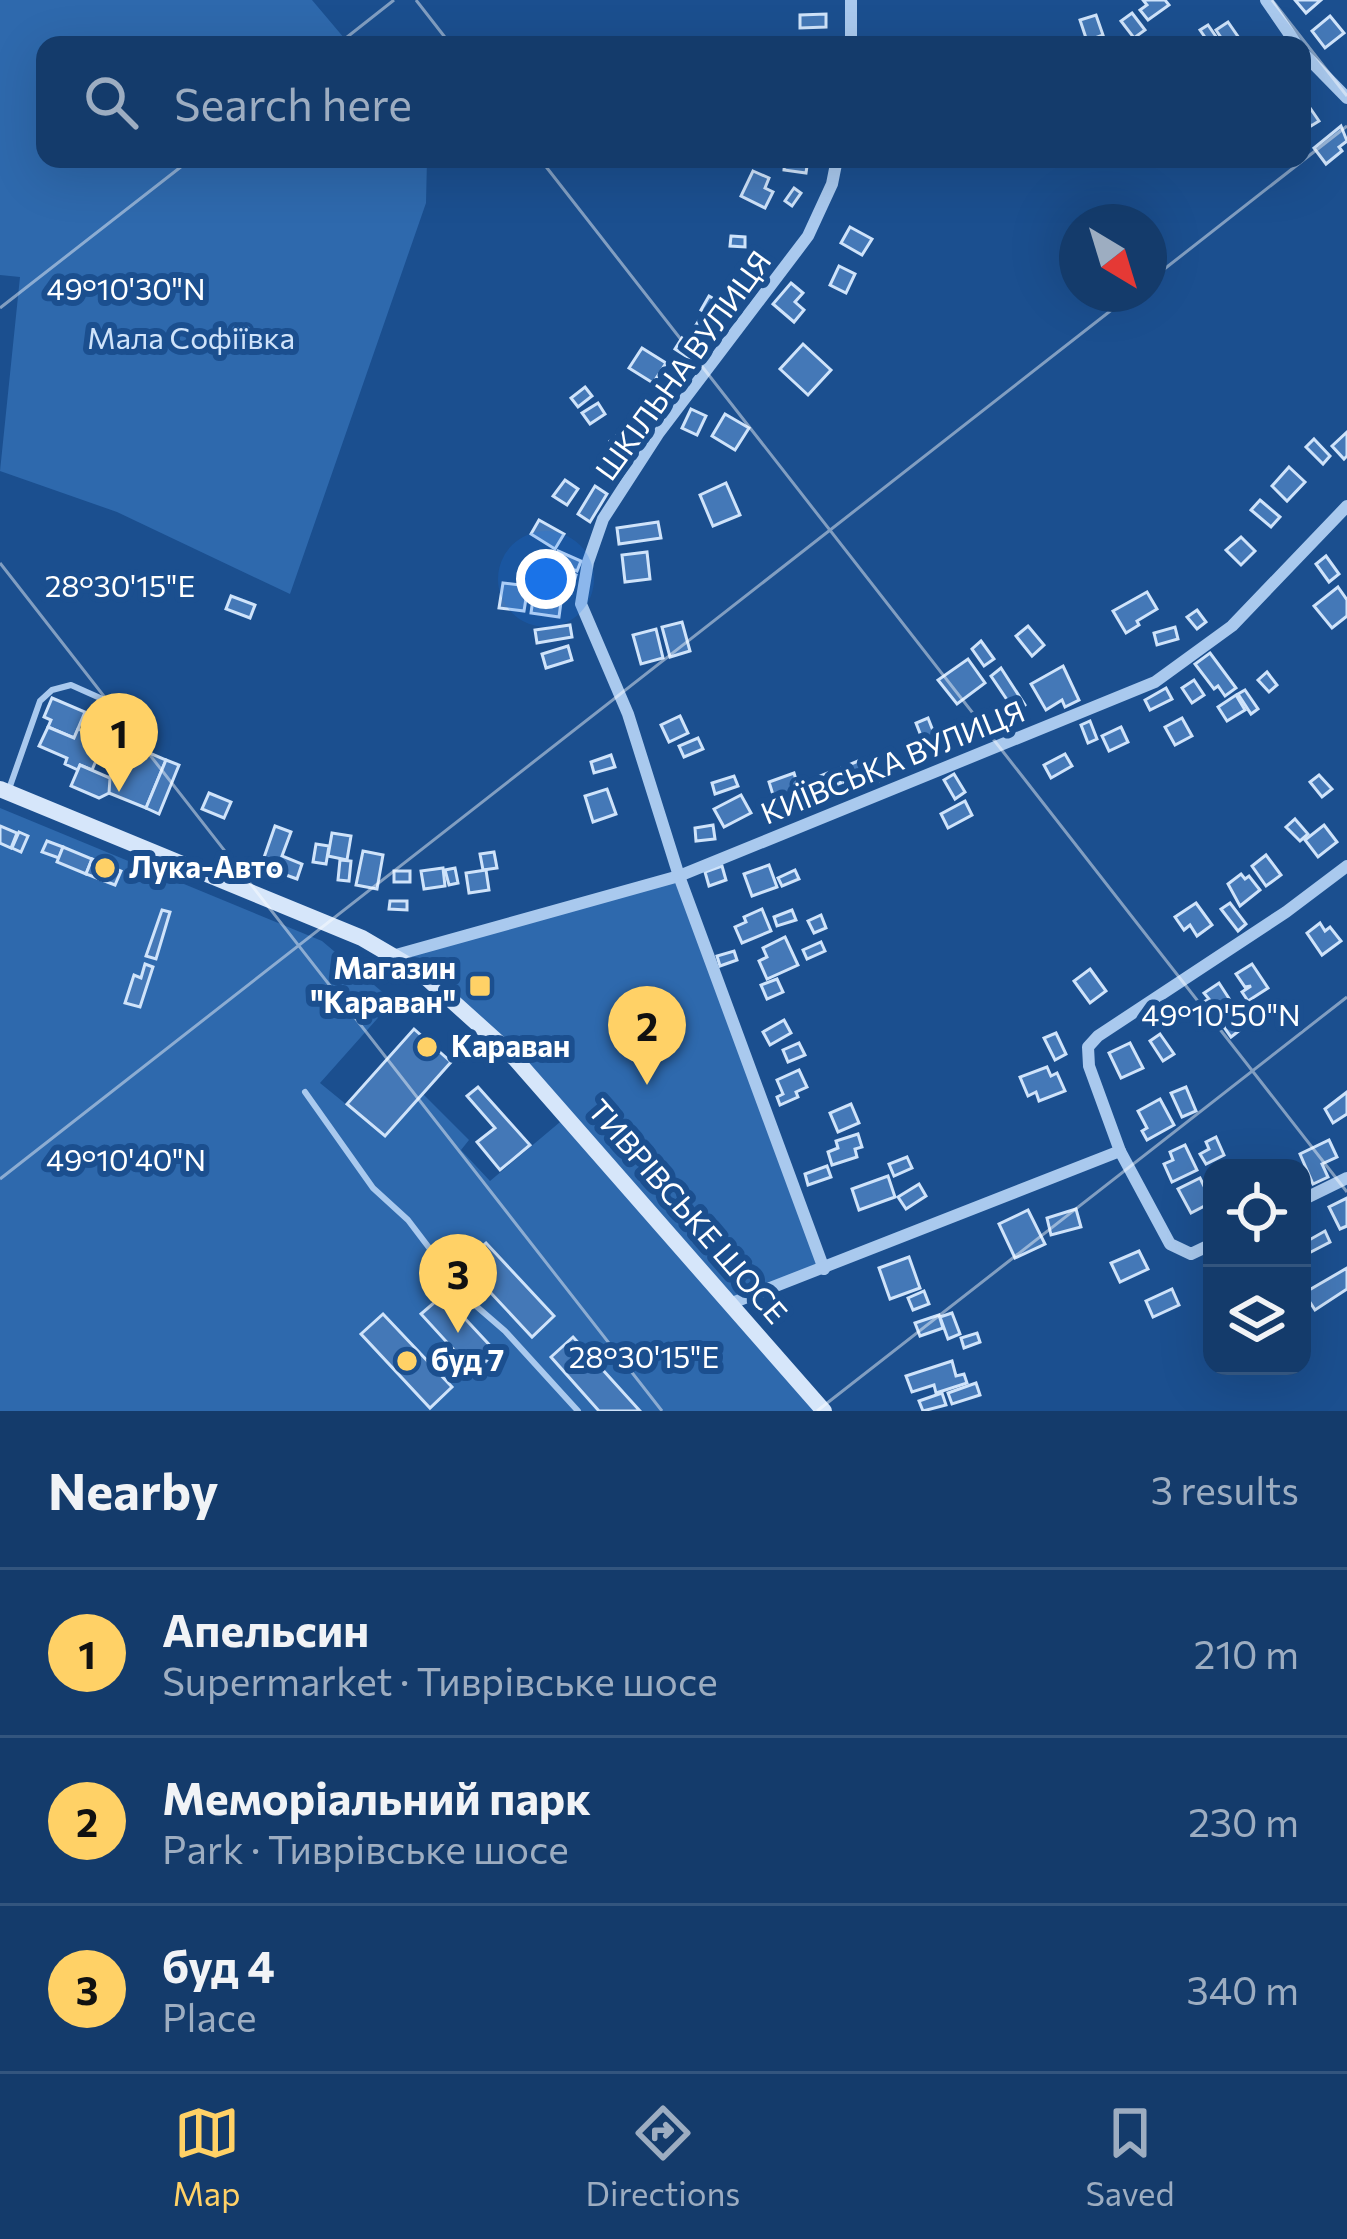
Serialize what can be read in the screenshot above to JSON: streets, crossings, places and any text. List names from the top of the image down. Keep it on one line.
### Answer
{"streets":{"main road":["ТИВРІВСЬКЕ ШОСЕ"],"street":["ШКІЛЬНА ВУЛИЦЯ","КИЇВСЬКА ВУЛИЦЯ"]},"crossings":[["ШКІЛЬНА ВУЛИЦЯ","КИЇВСЬКА ВУЛИЦЯ"],["КИЇВСЬКА ВУЛИЦЯ","ТИВРІВСЬКЕ ШОСЕ"]],"parks":["Мала Софіївка"],"places":{"other":["Лука-Авто","Караван","буд 7"],"transit":["Магазин \"Караван\""]},"north":"bottom right","page":{"search":"Search here","pins":["1","2","3"],"heading":["Nearby","3 results"],"list":[{"mark":"1","name":"Апельсин","note":"Supermarket · Тиврівське шосе","value":"210 m"},{"mark":"2","name":"Меморіальний парк","note":"Park · Тиврівське шосе","value":"230 m"},{"mark":"3","name":"буд 4","note":"Place","value":"340 m"}],"nav":["Map","Directions","Saved"]},"coordinates":["49°10'30\"N","28°30'15\"E","49°10'50\"N","49°10'40\"N"]}
